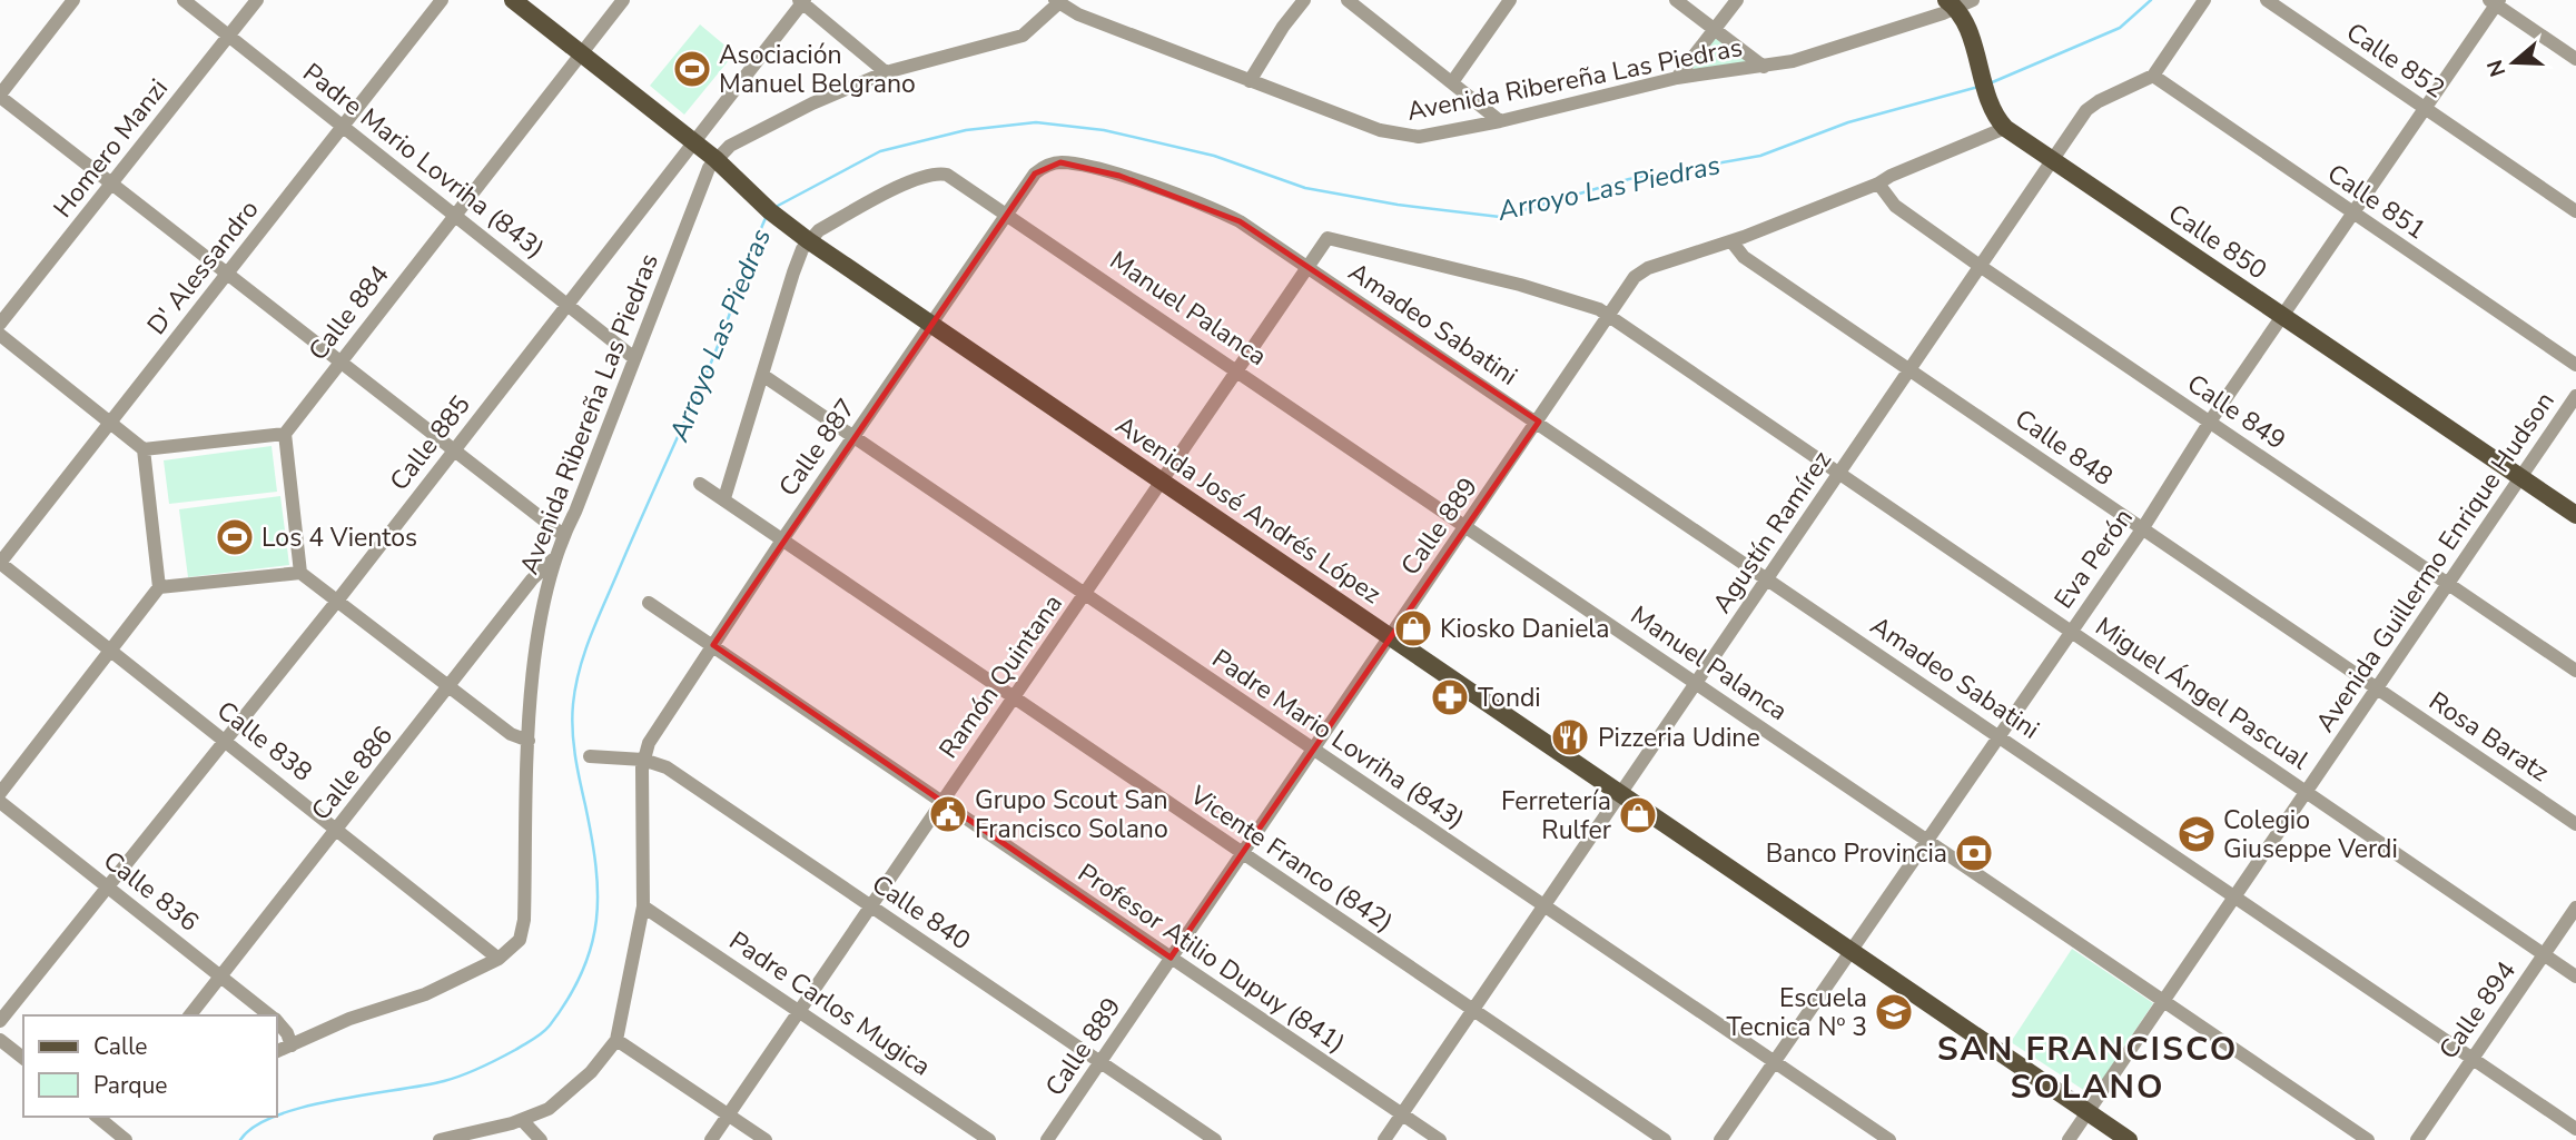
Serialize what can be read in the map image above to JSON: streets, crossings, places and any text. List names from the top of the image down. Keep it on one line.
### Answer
{"streets":{"main road":["Calle 850","Avenida José Andrés López"],"street":["Calle 852","Avenida Ribereña Las Piedras","Homero Manzi","Padre Mario Lovriha (843)","Calle 851","D' Alessandro","Manuel Palanca","Calle 884","Amadeo Sabatini","Calle 849","Calle 885","Calle 887","Calle 848","Calle 889","Agustín Ramírez","Eva Perón","Avenida Guillermo Enrique Hudson","Ramón Quintana","Miguel Ángel Pascual","Rosa Baratz","Calle 838","Calle 886","Vicente Franco (842)","Calle 836","Calle 840","Profesor Atilio Dupuy (841)","Padre Carlos Mugica","Calle 894"]},"crossings":[["Calle 852","Eva Perón"],["Avenida Ribereña Las Piedras","Padre Mario Lovriha (843)"],["Avenida Ribereña Las Piedras","Calle 850"],["Avenida Ribereña Las Piedras","Avenida José Andrés López"],["Avenida Ribereña Las Piedras","Calle 838"],["Avenida Ribereña Las Piedras","Calle 886"],["Avenida Ribereña Las Piedras","Calle 836"],["Homero Manzi","Padre Mario Lovriha (843)"],["Padre Mario Lovriha (843)","D' Alessandro"],["Padre Mario Lovriha (843)","Calle 884"],["Padre Mario Lovriha (843)","Calle 885"],["Padre Mario Lovriha (843)","Calle 887"],["Padre Mario Lovriha (843)","Calle 889"],["Padre Mario Lovriha (843)","Agustín Ramírez"],["Padre Mario Lovriha (843)","Eva Perón"],["Padre Mario Lovriha (843)","Ramón Quintana"],["Calle 851","Agustín Ramírez"],["Calle 851","Eva Perón"],["Calle 850","Agustín Ramírez"],["Calle 850","Eva Perón"],["Calle 850","Avenida Guillermo Enrique Hudson"],["D' Alessandro","Calle 838"],["Manuel Palanca","Calle 887"],["Manuel Palanca","Avenida José Andrés López"],["Manuel Palanca","Calle 889"],["Manuel Palanca","Agustín Ramírez"],["Manuel Palanca","Eva Perón"],["Manuel Palanca","Avenida Guillermo Enrique Hudson"],["Manuel Palanca","Ramón Quintana"],["Calle 884","Avenida José Andrés López"],["Amadeo Sabatini","Calle 887"],["Amadeo Sabatini","Calle 889"],["Amadeo Sabatini","Agustín Ramírez"],["Amadeo Sabatini","Eva Perón"],["Amadeo Sabatini","Avenida Guillermo Enrique Hudson"],["Amadeo Sabatini","Ramón Quintana"],["Amadeo Sabatini","Calle 894"],["Calle 849","Agustín Ramírez"],["Calle 849","Eva Perón"],["Calle 849","Avenida Guillermo Enrique Hudson"],["Calle 885","Avenida José Andrés López"],["Calle 885","Calle 838"],["Calle 885","Calle 836"],["Calle 887","Avenida José Andrés López"],["Calle 887","Ramón Quintana"],["Calle 887","Vicente Franco (842)"],["Calle 887","Calle 840"],["Calle 887","Profesor Atilio Dupuy (841)"],["Calle 848","Calle 889"],["Calle 848","Agustín Ramírez"],["Calle 848","Eva Perón"],["Calle 848","Avenida Guillermo Enrique Hudson"],["Calle 848","Rosa Baratz"],["Avenida José Andrés López","Calle 889"],["Avenida José Andrés López","Agustín Ramírez"],["Avenida José Andrés López","Eva Perón"],["Avenida José Andrés López","Avenida Guillermo Enrique Hudson"],["Avenida José Andrés López","Ramón Quintana"],["Calle 889","Ramón Quintana"],["Calle 889","Miguel Ángel Pascual"],["Calle 889","Vicente Franco (842)"],["Calle 889","Calle 840"],["Calle 889","Profesor Atilio Dupuy (841)"],["Agustín Ramírez","Miguel Ángel Pascual"],["Agustín Ramírez","Vicente Franco (842)"],["Agustín Ramírez","Profesor Atilio Dupuy (841)"],["Eva Perón","Miguel Ángel Pascual"],["Avenida Guillermo Enrique Hudson","Miguel Ángel Pascual"],["Avenida Guillermo Enrique Hudson","Rosa Baratz"],["Ramón Quintana","Miguel Ángel Pascual"],["Ramón Quintana","Vicente Franco (842)"],["Ramón Quintana","Calle 840"],["Ramón Quintana","Profesor Atilio Dupuy (841)"],["Ramón Quintana","Padre Carlos Mugica"],["Miguel Ángel Pascual","Calle 894"],["Calle 838","Calle 886"],["Calle 886","Calle 836"]],"districts":["SAN FRANCISCO SOLANO"],"water":["Arroyo Las Piedras"],"places":{"sports":["Asociación Manuel Belgrano","Los 4 Vientos"],"shop":["Kiosko Daniela","Ferretería Rulfer"],"pharmacy":["Tondi"],"restaurant":["Pizzeria Udine"],"public building":["Grupo Scout San Francisco Solano"],"school or university":["Colegio Giuseppe Verdi","Escuela Tecnica Nº 3"],"bank":["Banco Provincia"]},"legend":["Calle","Parque"],"north":"left"}
